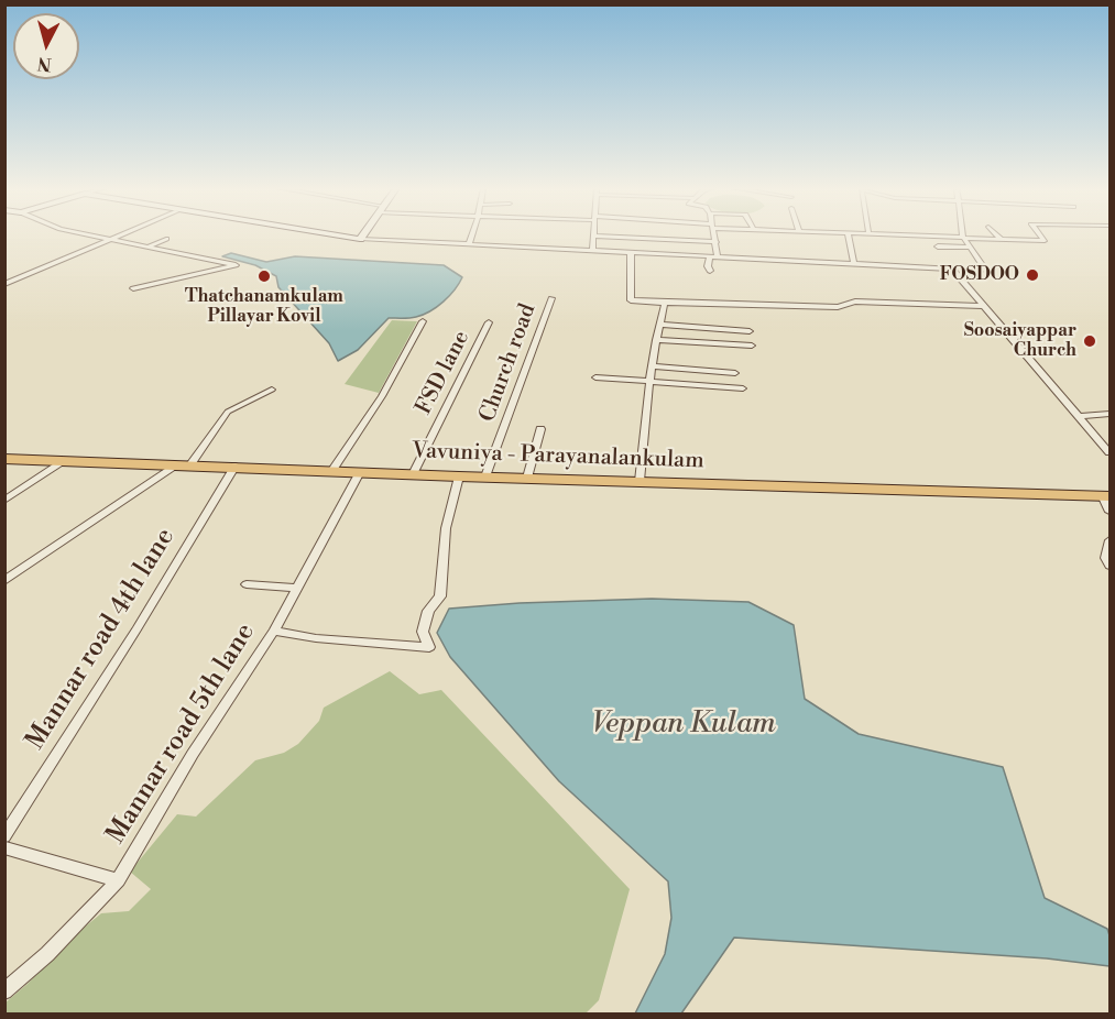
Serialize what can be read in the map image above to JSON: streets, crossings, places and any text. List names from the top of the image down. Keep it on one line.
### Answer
{"streets":{"highway":["Vavuniya - Parayanalankulam"],"street":["Church road","FSD lane","Mannar road 4th lane","Mannar road 5th lane"]},"crossings":[["Church road","Vavuniya - Parayanalankulam"],["FSD lane","Vavuniya - Parayanalankulam"],["Vavuniya - Parayanalankulam","Mannar road 4th lane"],["Vavuniya - Parayanalankulam","Mannar road 5th lane"]],"water":["Veppan Kulam"],"places":["FOSDOO","Thatchanamkulam Pillayar Kovil","Soosaiyappar Church"],"north":"bottom"}
